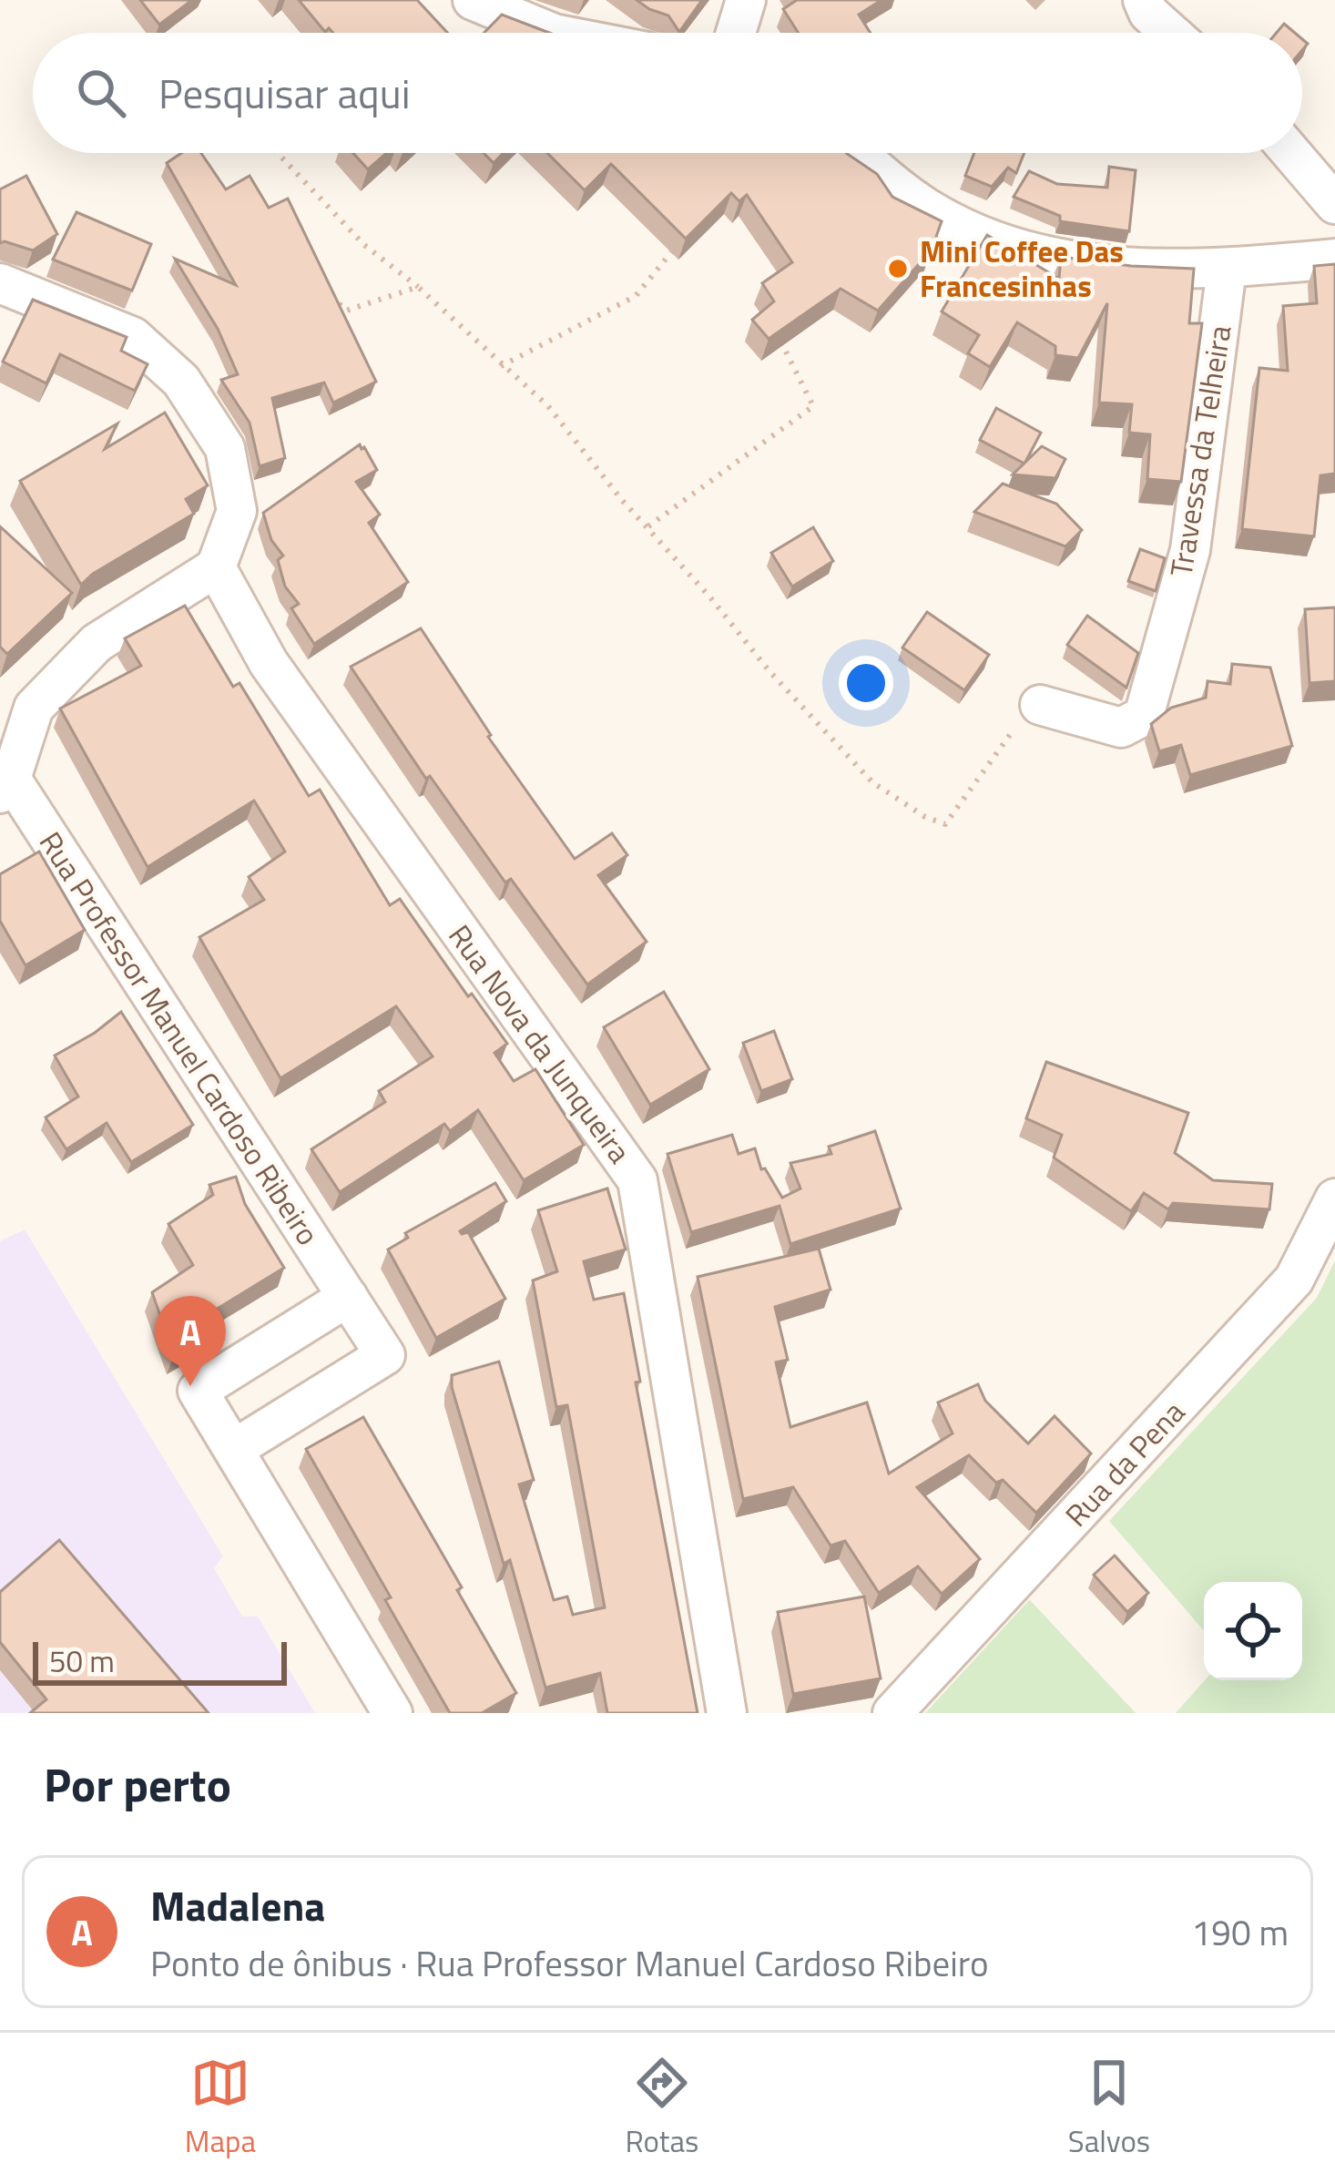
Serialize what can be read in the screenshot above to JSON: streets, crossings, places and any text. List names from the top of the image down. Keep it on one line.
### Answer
{"streets":{"street":["Travessa da Telheira","Rua Professor Manuel Cardoso Ribeiro","Rua Nova da Junqueira","Rua da Pena"]},"places":["Mini Coffee Das Francesinhas"],"scale_bar":"50 m","page":{"search":"Pesquisar aqui","pins":"A","scale":"50 m","heading":"Por perto","list":[{"mark":"A","name":"Madalena","note":"Ponto de ônibus · Rua Professor Manuel Cardoso Ribeiro","value":"190 m"}],"nav":["Mapa","Rotas","Salvos"]}}
